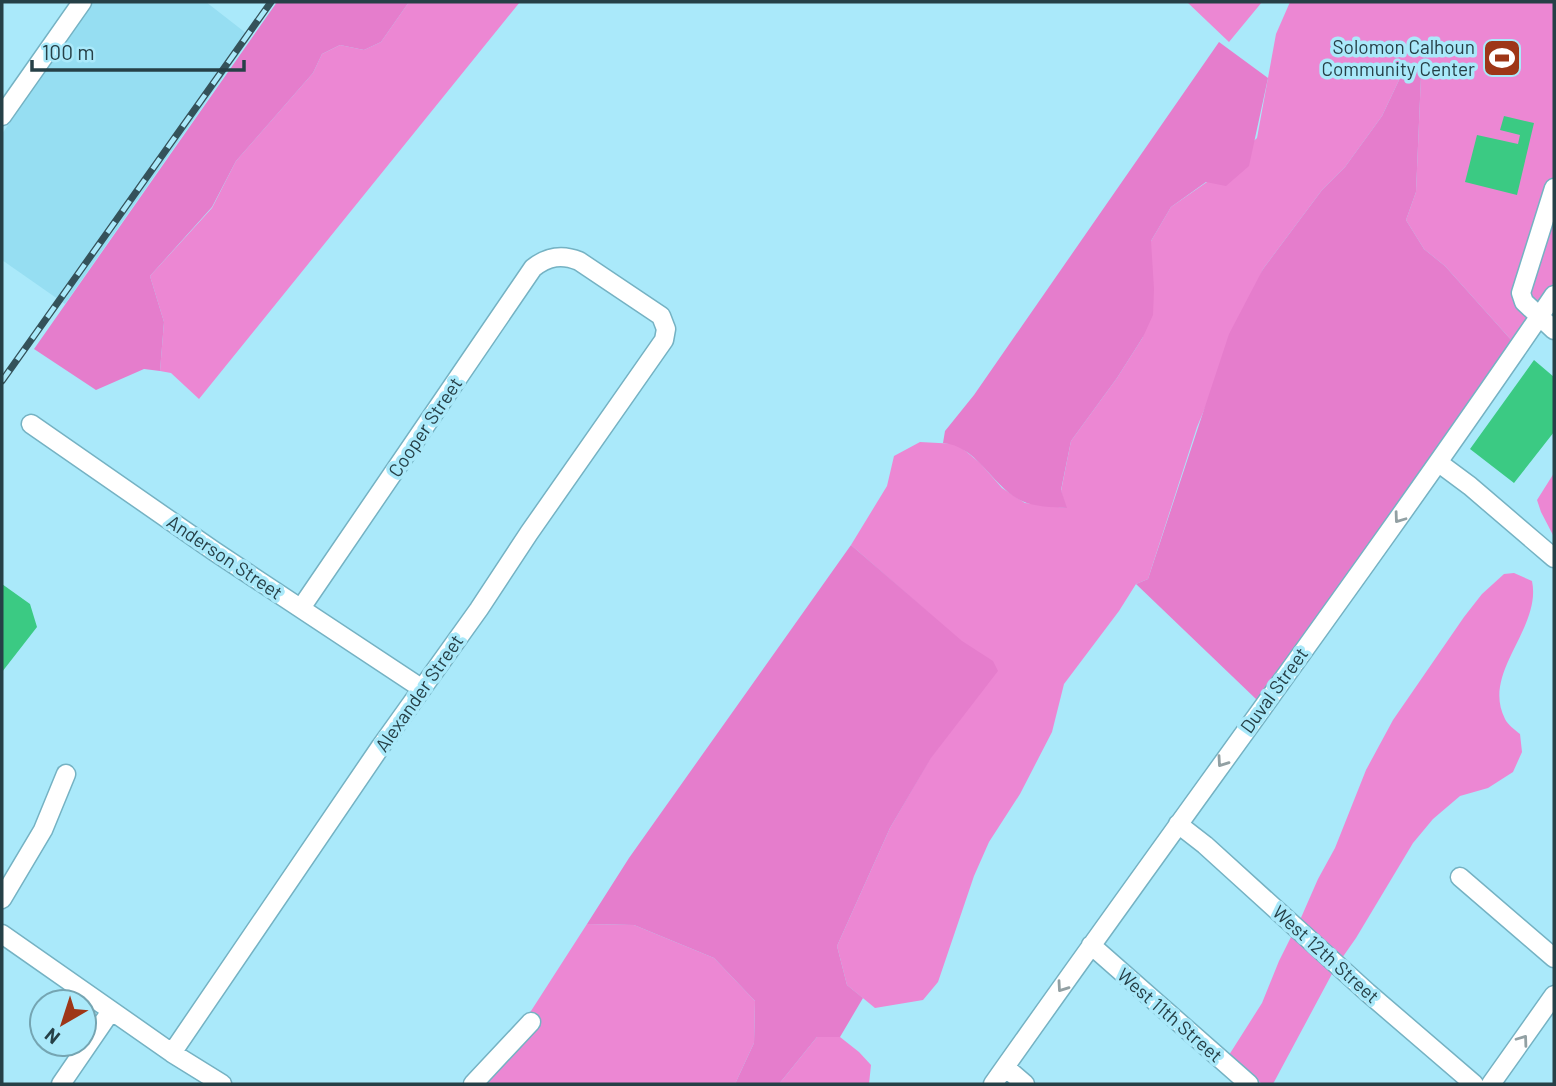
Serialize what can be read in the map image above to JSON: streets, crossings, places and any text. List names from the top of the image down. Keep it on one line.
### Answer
{"streets":{"street":["Cooper Street","Anderson Street","Duval Street","Alexander Street","West 12th Street","West 11th Street"]},"crossings":[["Cooper Street","Anderson Street"],["Cooper Street","Alexander Street"],["Anderson Street","Alexander Street"],["Duval Street","West 12th Street"],["Duval Street","West 11th Street"]],"one_way":["Duval Street"],"places":{"sports":["Solomon Calhoun Community Center"]},"scale_bar":"100 m","north":"bottom left"}
